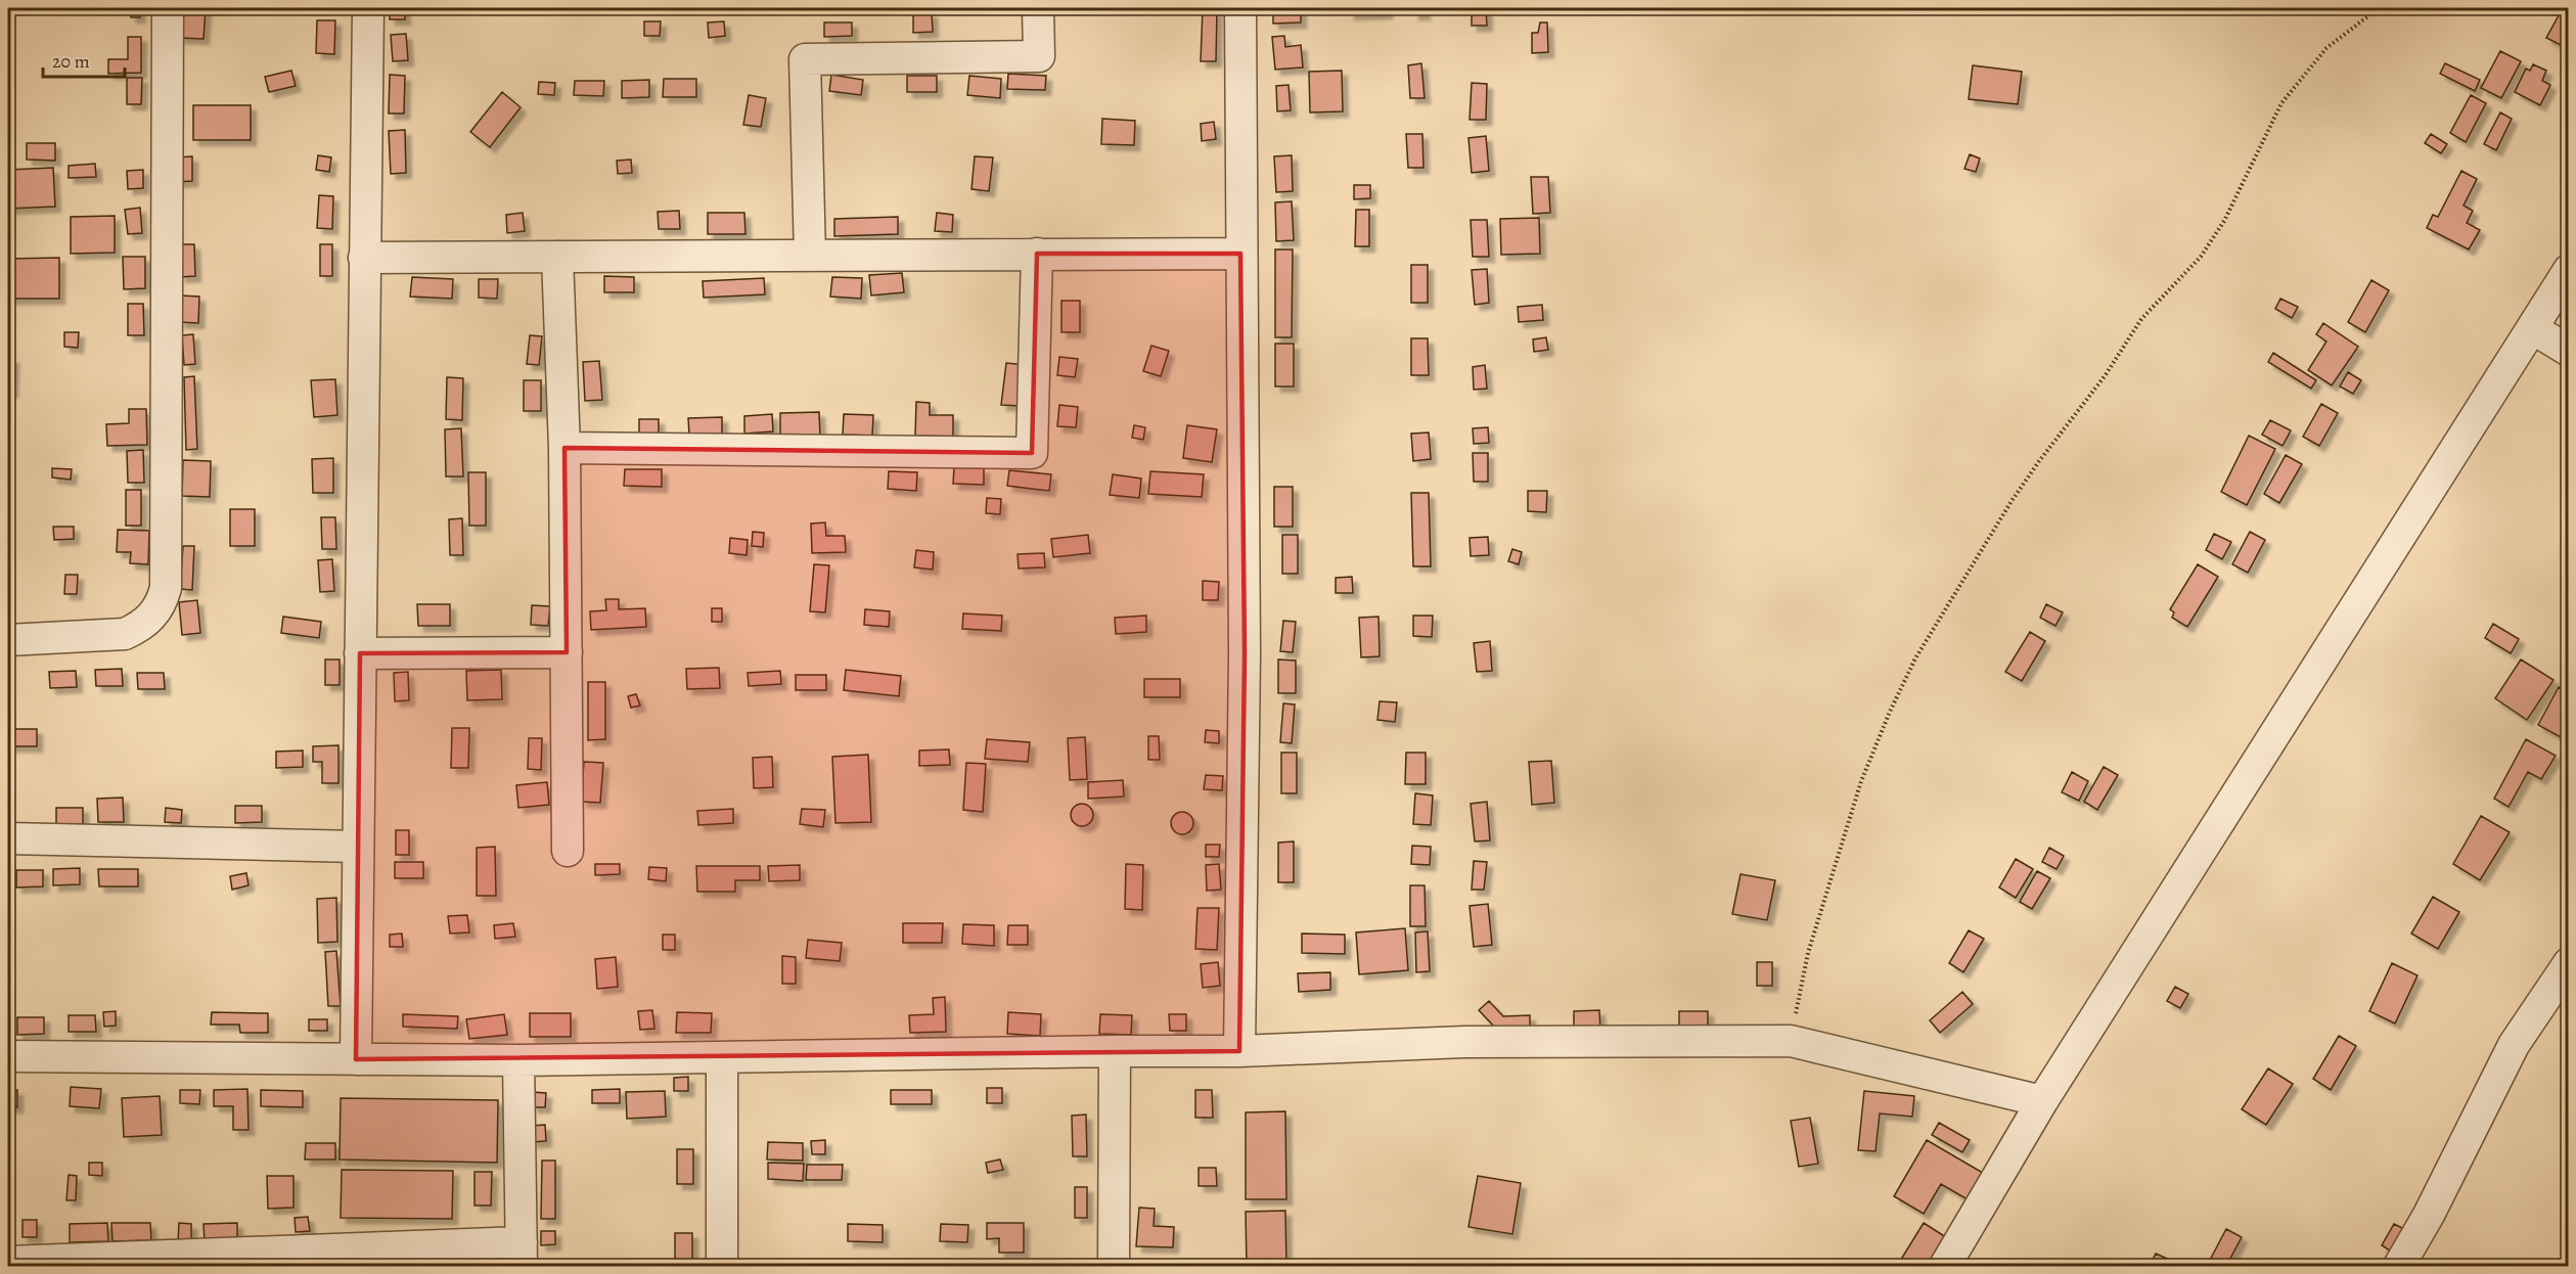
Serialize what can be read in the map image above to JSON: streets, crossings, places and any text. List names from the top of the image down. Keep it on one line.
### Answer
{"scale_bar":"20 m"}
